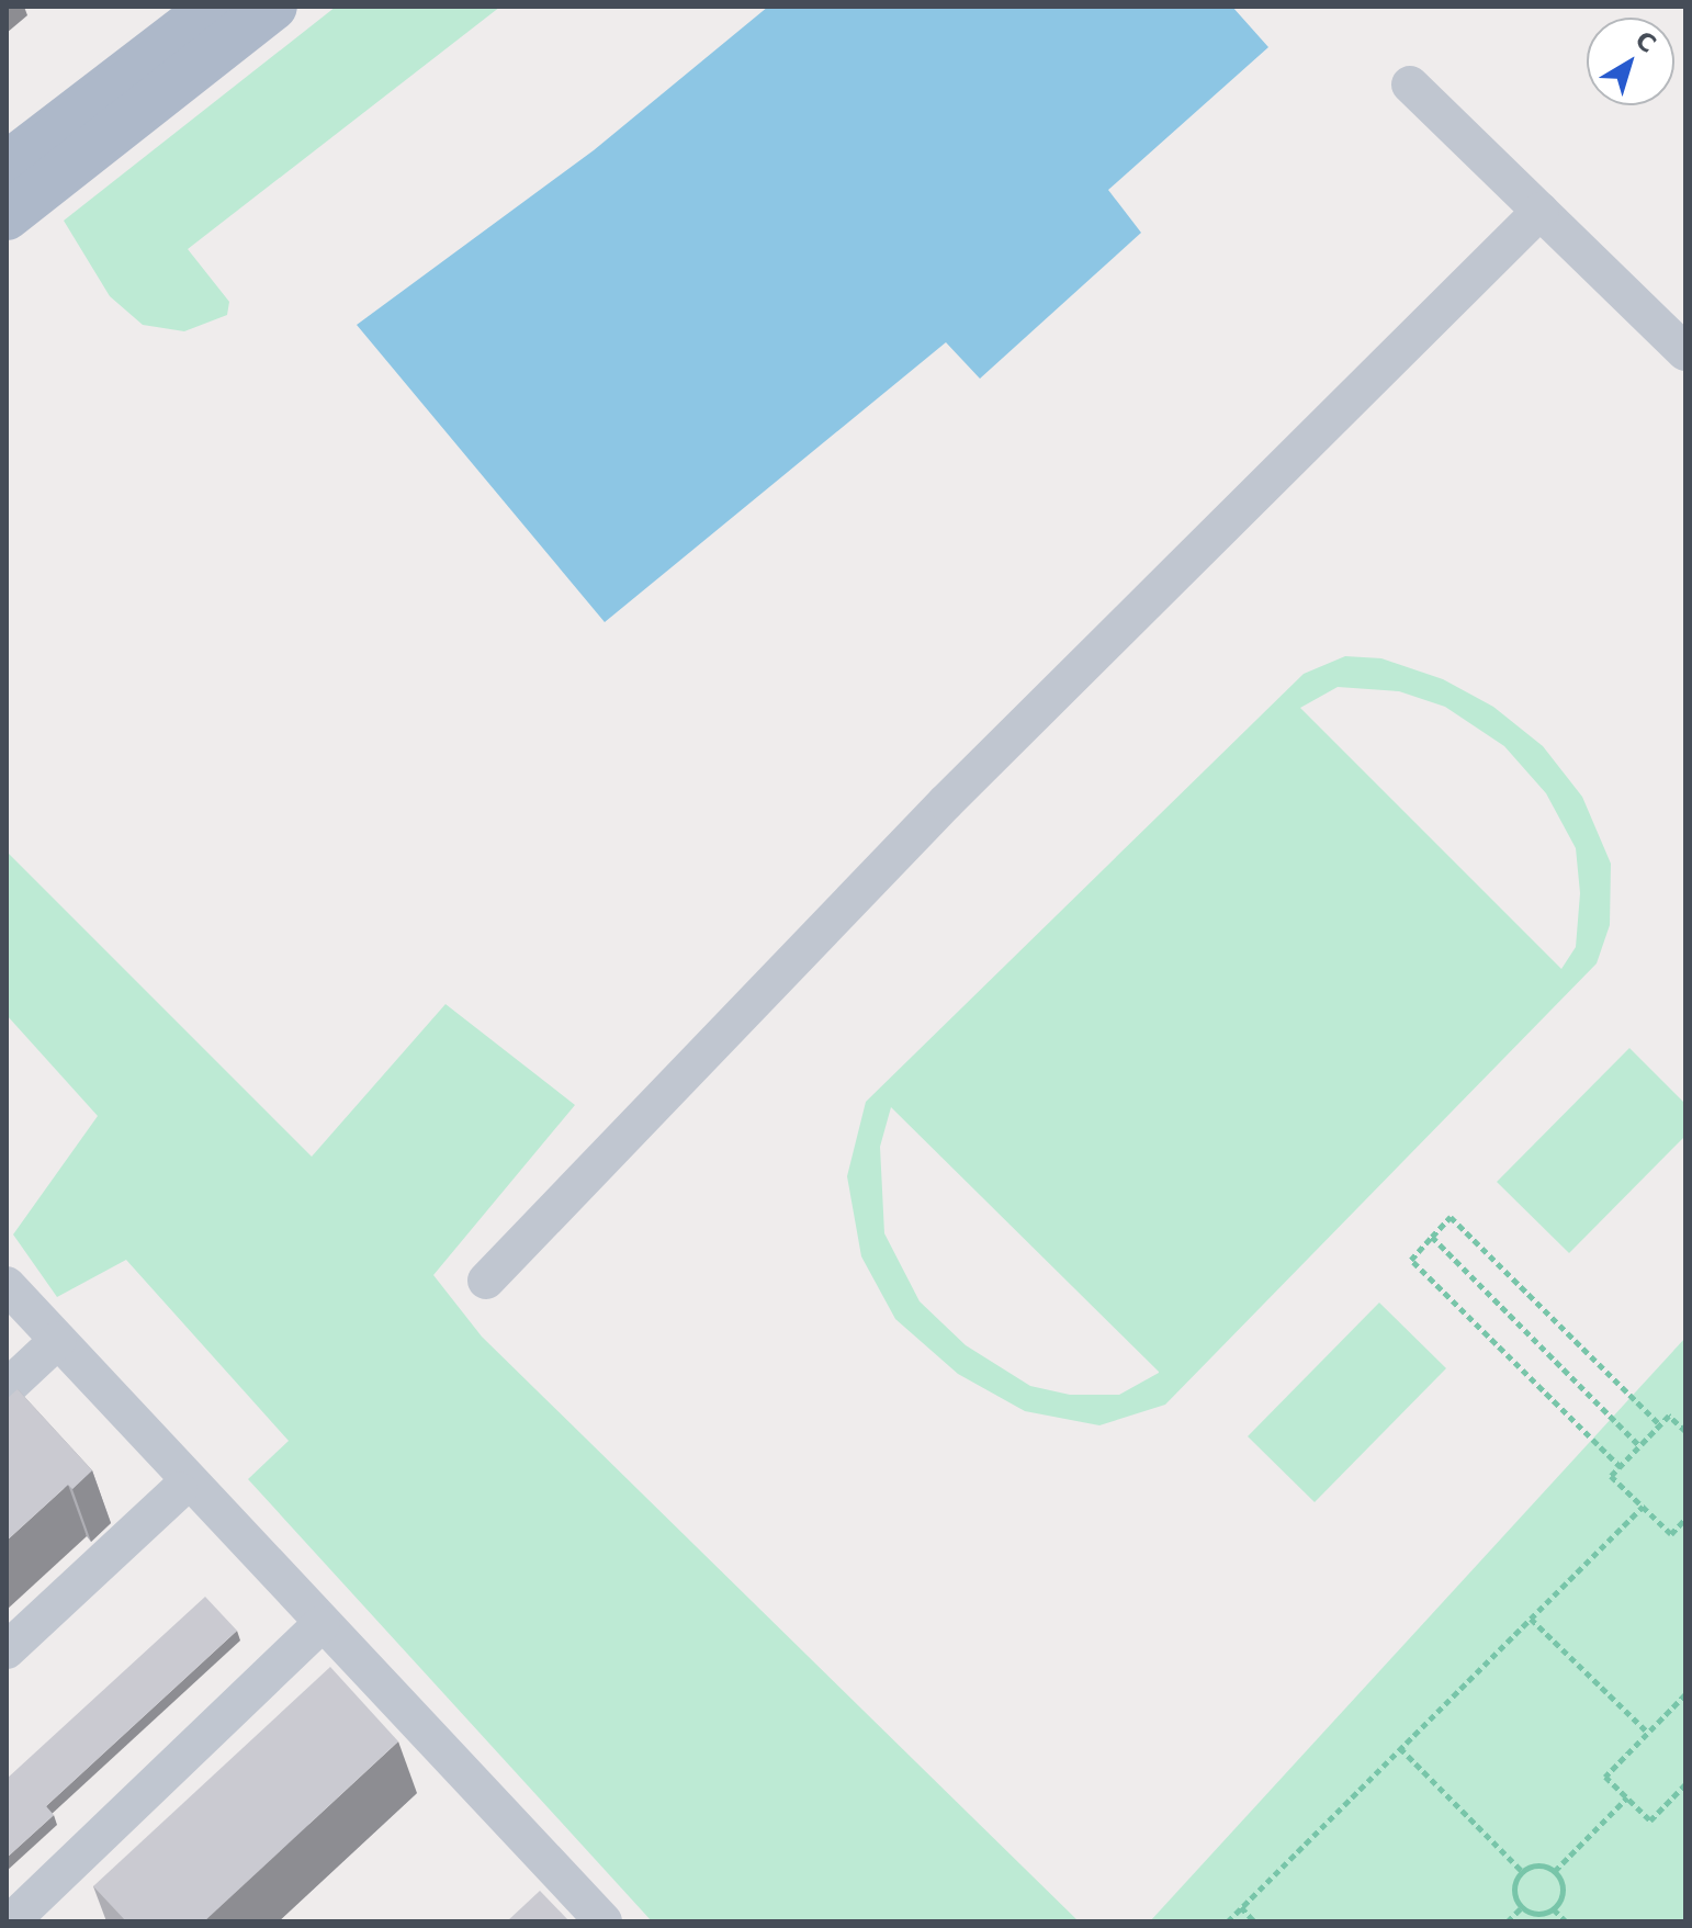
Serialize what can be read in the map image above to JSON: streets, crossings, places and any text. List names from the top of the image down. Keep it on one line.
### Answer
{"north":"top right"}
